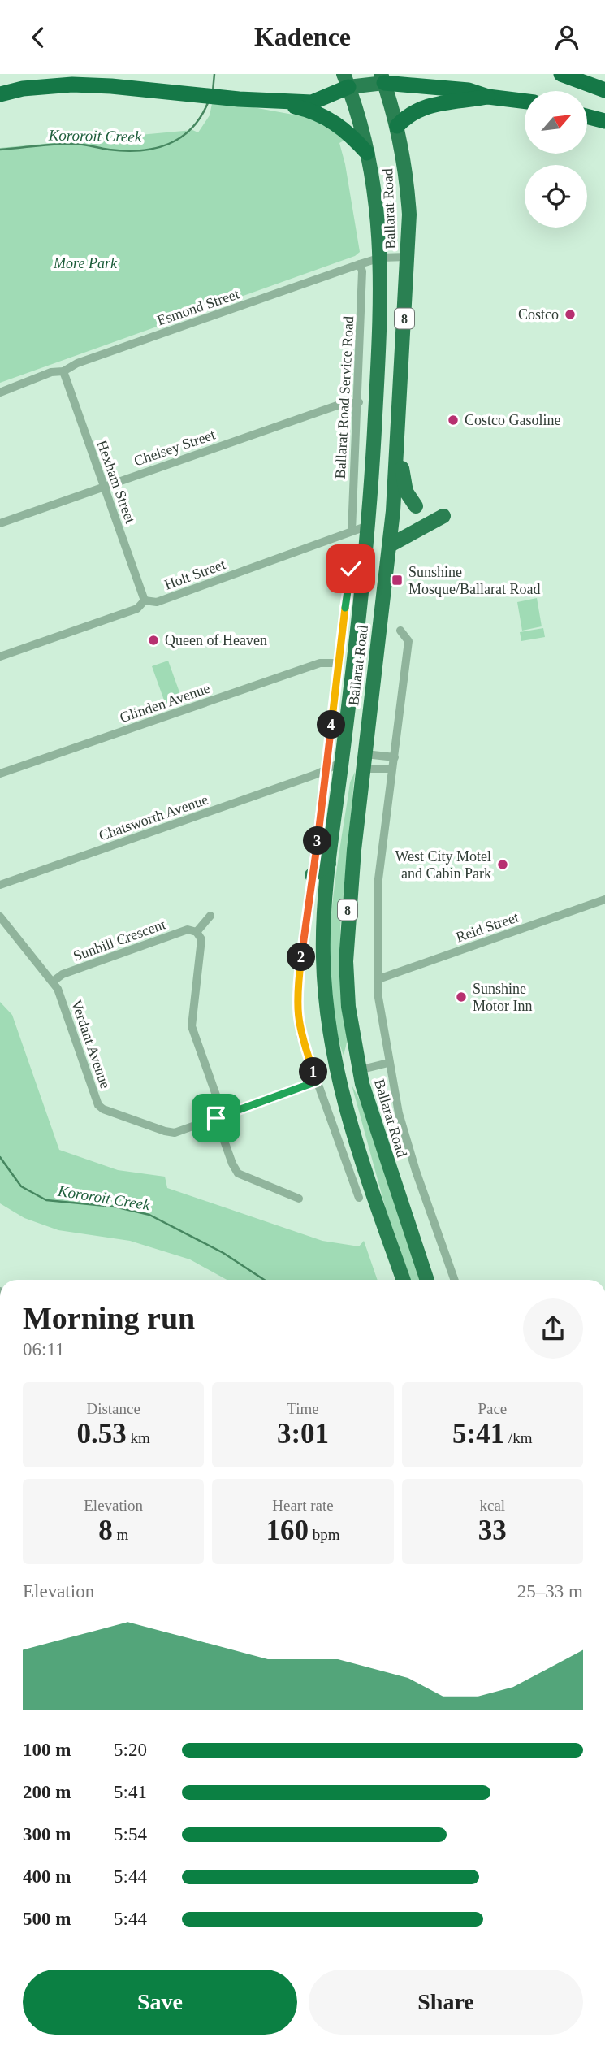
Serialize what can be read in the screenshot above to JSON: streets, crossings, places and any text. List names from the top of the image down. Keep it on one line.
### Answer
{"streets":{"highway":["Ballarat Road","8"],"street":["Esmond Street","Ballarat Road Service Road","Chelsey Street","Hexham Street","Holt Street","Glinden Avenue","Chatsworth Avenue","Reid Street","Sunhill Crescent","Verdant Avenue"]},"crossings":[["Ballarat Road","Esmond Street"],["Ballarat Road","Holt Street"],["Ballarat Road","Glinden Avenue"],["Ballarat Road","Chatsworth Avenue"],["Ballarat Road","Reid Street"],["Ballarat Road","Verdant Avenue"],["Esmond Street","Ballarat Road Service Road"],["Esmond Street","Hexham Street"],["Ballarat Road Service Road","Chelsey Street"],["Ballarat Road Service Road","Holt Street"],["Chelsey Street","Hexham Street"],["Hexham Street","Holt Street"],["Sunhill Crescent","Verdant Avenue"]],"water":["Kororoit Creek"],"parks":["More Park"],"places":{"other":["Costco","Costco Gasoline","Queen of Heaven","West City Motel and Cabin Park","Sunshine Motor Inn"],"transit":["Sunshine Mosque/Ballarat Road"]},"north":"top right","page":{"header":"Kadence","pins":["4","3","2","1"],"heading":["Morning run","06:11"],"stats":[["Distance","0.53 km"],["Time","3:01"],["Pace","5:41 /km"],["Elevation","8 m"],["Heart rate","160 bpm"],["kcal","33"]],"chart":["Elevation","25–33 m"],"list":[{"name":"100 m","note":"5:20"},{"name":"200 m","note":"5:41"},{"name":"300 m","note":"5:54"},{"name":"400 m","note":"5:44"},{"name":"500 m","note":"5:44"}],"buttons":["Save","Share"]}}
